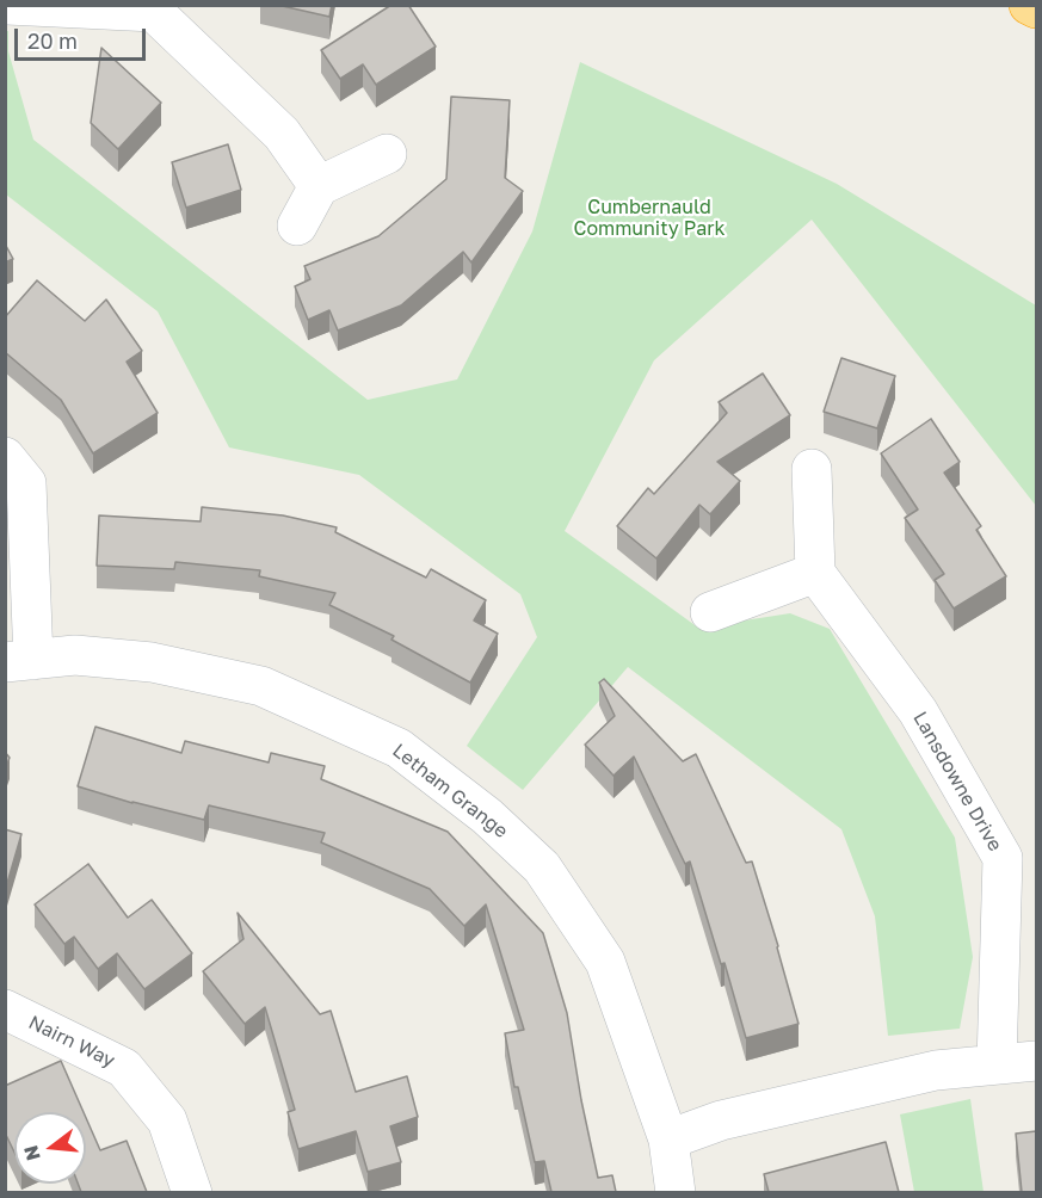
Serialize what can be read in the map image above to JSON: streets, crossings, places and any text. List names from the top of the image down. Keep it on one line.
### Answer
{"streets":{"street":["Lansdowne Drive","Letham Grange","Nairn Way"]},"parks":["Cumbernauld Community Park"],"scale_bar":"20 m","north":"left"}
